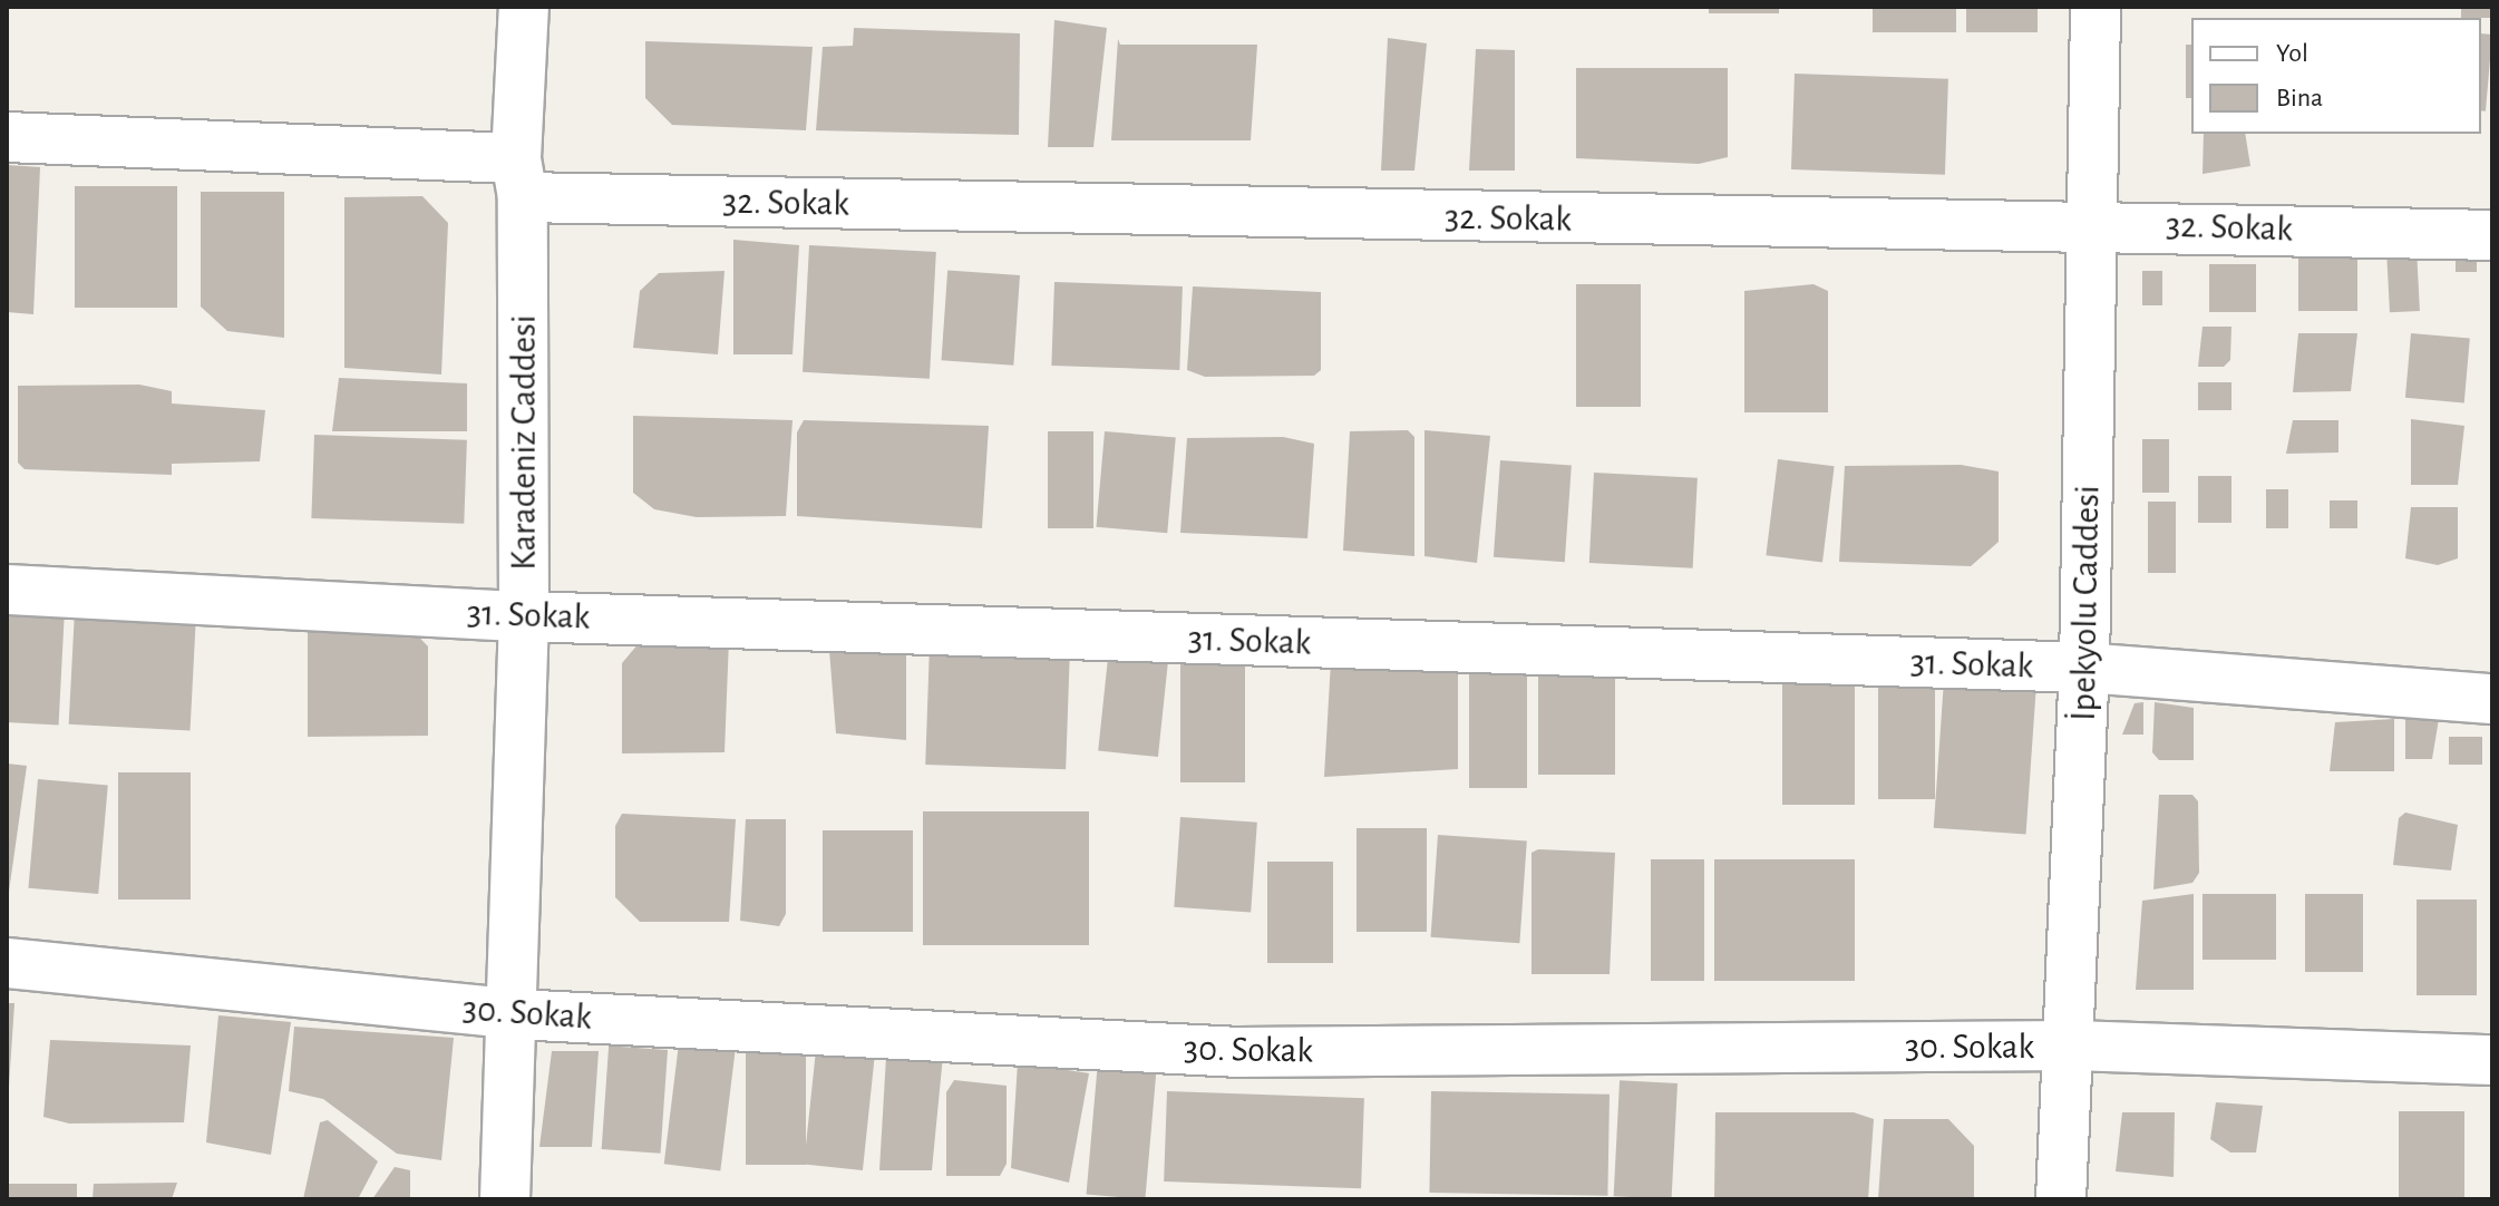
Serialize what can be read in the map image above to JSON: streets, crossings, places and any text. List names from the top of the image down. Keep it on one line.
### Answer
{"streets":{"street":["32. Sokak","Karadeniz Caddesi","İpekyolu Caddesi","31. Sokak","30. Sokak"]},"crossings":[["32. Sokak","Karadeniz Caddesi"],["32. Sokak","İpekyolu Caddesi"],["Karadeniz Caddesi","31. Sokak"],["Karadeniz Caddesi","30. Sokak"],["İpekyolu Caddesi","31. Sokak"],["İpekyolu Caddesi","30. Sokak"]],"legend":["Yol","Bina"]}
